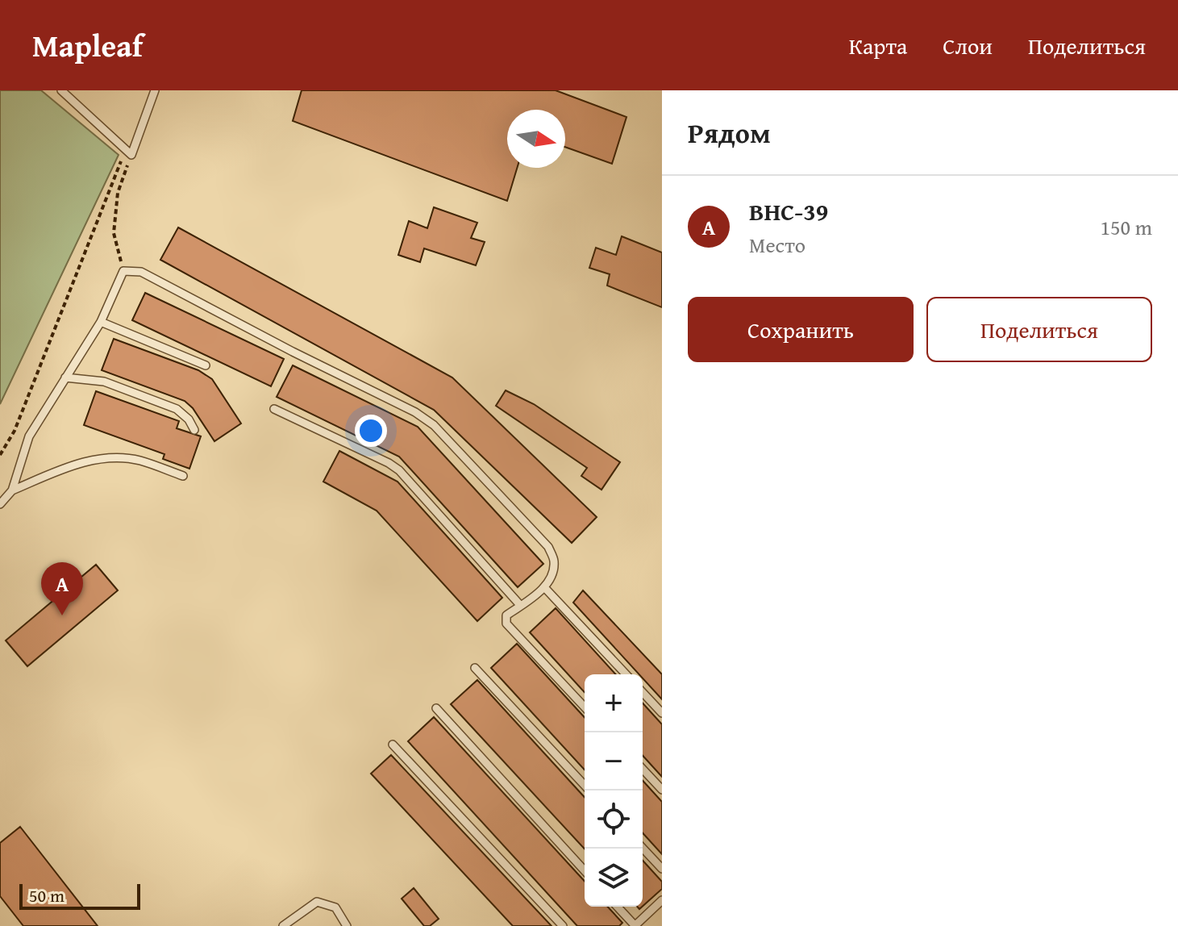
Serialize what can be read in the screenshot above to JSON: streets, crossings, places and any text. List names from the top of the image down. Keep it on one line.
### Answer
{"scale_bar":"50 m","north":"right","page":{"header":"Mapleaf","nav":["Карта","Слои","Поделиться"],"heading":"Рядом","list":[{"mark":"A","name":"ВНС-39","note":"Место","value":"150 m"}],"buttons":["Сохранить","Поделиться"],"pins":"A","map_buttons":["+","−"],"scale":"50 m"}}
